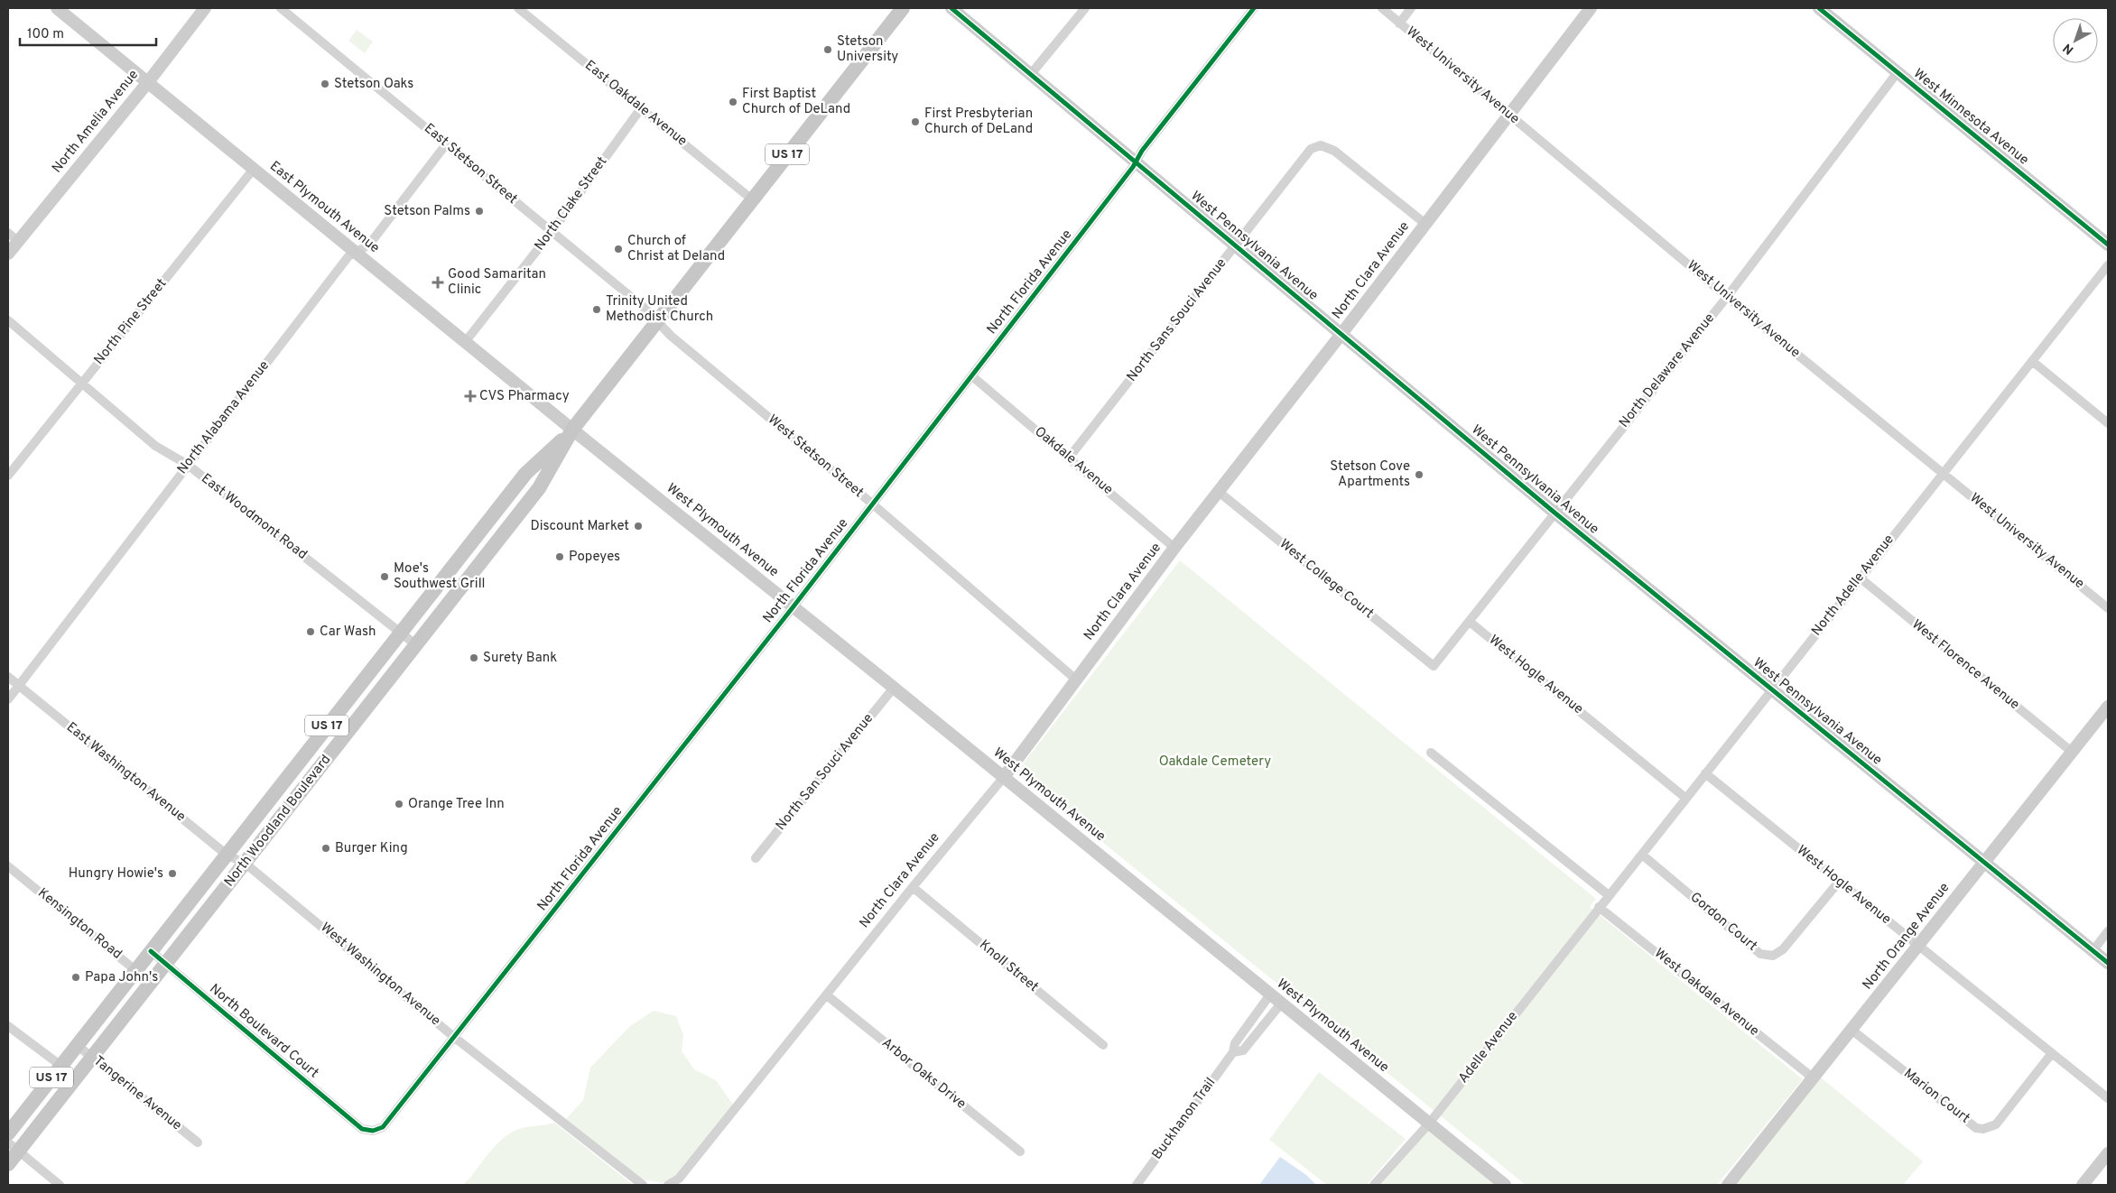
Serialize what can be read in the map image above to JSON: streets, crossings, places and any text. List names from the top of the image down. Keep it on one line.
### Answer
{"streets":{"main road":["US 17","North Woodland Boulevard"],"street":["West University Avenue","East Oakdale Avenue","West Minnesota Avenue","North Amelia Avenue","East Stetson Street","North Clake Street","East Plymouth Avenue","West Pennsylvania Avenue","North Clara Avenue","North Florida Avenue","North Sans Souci Avenue","North Pine Street","North Delaware Avenue","North Alabama Avenue","West Stetson Street","Oakdale Avenue","East Woodmont Road","West Plymouth Avenue","West College Court","North Adelle Avenue","West Florence Avenue","West Hogle Avenue","East Washington Avenue","North San Souci Avenue","Gordon Court","Kensington Road","North Orange Avenue","Knoll Street","West Washington Avenue","West Oakdale Avenue","North Boulevard Court","Adelle Avenue","Arbor Oaks Drive","Tangerine Avenue","Marion Court","Buckhanon Trail"]},"crossings":[["West University Avenue","North Clara Avenue"],["West University Avenue","North Delaware Avenue"],["West University Avenue","North Adelle Avenue"],["East Oakdale Avenue","North Clake Street"],["East Oakdale Avenue","North Woodland Boulevard"],["West Minnesota Avenue","North Delaware Avenue"],["North Amelia Avenue","East Plymouth Avenue"],["East Stetson Street","North Clake Street"],["East Stetson Street","North Alabama Avenue"],["East Stetson Street","West Stetson Street"],["East Stetson Street","North Woodland Boulevard"],["North Clake Street","East Plymouth Avenue"],["East Plymouth Avenue","North Pine Street"],["East Plymouth Avenue","North Alabama Avenue"],["East Plymouth Avenue","West Plymouth Avenue"],["East Plymouth Avenue","North Woodland Boulevard"],["West Pennsylvania Avenue","North Clara Avenue"],["West Pennsylvania Avenue","North Florida Avenue"],["West Pennsylvania Avenue","North Sans Souci Avenue"],["West Pennsylvania Avenue","North Delaware Avenue"],["West Pennsylvania Avenue","North Adelle Avenue"],["West Pennsylvania Avenue","North Orange Avenue"],["North Clara Avenue","North Sans Souci Avenue"],["North Clara Avenue","West Stetson Street"],["North Clara Avenue","Oakdale Avenue"],["North Clara Avenue","West Plymouth Avenue"],["North Clara Avenue","West College Court"],["North Clara Avenue","Knoll Street"],["North Clara Avenue","Arbor Oaks Drive"],["North Florida Avenue","West Stetson Street"],["North Florida Avenue","Oakdale Avenue"],["North Florida Avenue","West Plymouth Avenue"],["North Florida Avenue","West Washington Avenue"],["North Florida Avenue","North Boulevard Court"],["North Sans Souci Avenue","Oakdale Avenue"],["North Pine Street","East Woodmont Road"],["North Delaware Avenue","West College Court"],["North Delaware Avenue","West Hogle Avenue"],["North Alabama Avenue","East Woodmont Road"],["North Alabama Avenue","East Washington Avenue"],["West Stetson Street","North Woodland Boulevard"],["East Woodmont Road","North Woodland Boulevard"],["West Plymouth Avenue","North San Souci Avenue"],["West Plymouth Avenue","North Woodland Boulevard"],["West Plymouth Avenue","Adelle Avenue"],["West Plymouth Avenue","Buckhanon Trail"],["North Adelle Avenue","West Florence Avenue"],["North Adelle Avenue","West Hogle Avenue"],["North Adelle Avenue","Gordon Court"],["North Adelle Avenue","West Oakdale Avenue"],["North Adelle Avenue","Adelle Avenue"],["West Florence Avenue","North Orange Avenue"],["West Hogle Avenue","Gordon Court"],["West Hogle Avenue","North Orange Avenue"],["West Hogle Avenue","Marion Court"],["East Washington Avenue","North Woodland Boulevard"],["East Washington Avenue","West Washington Avenue"],["North Woodland Boulevard","Kensington Road"],["North Woodland Boulevard","West Washington Avenue"],["North Woodland Boulevard","North Boulevard Court"],["North Woodland Boulevard","Tangerine Avenue"],["North Orange Avenue","West Oakdale Avenue"],["North Orange Avenue","Marion Court"],["West Oakdale Avenue","Adelle Avenue"]],"parks":["Oakdale Cemetery"],"places":{"other":["Stetson University","Stetson Oaks","First Baptist Church of DeLand","First Presbyterian Church of DeLand","Stetson Palms","Church of Christ at Deland","Trinity United Methodist Church","Stetson Cove Apartments","Discount Market","Popeyes","Moe's Southwest Grill","Car Wash","Surety Bank","Orange Tree Inn","Burger King","Hungry Howie's","Papa John's"],"health":["Good Samaritan Clinic","CVS Pharmacy"]},"scale_bar":"100 m","north":"bottom left"}
